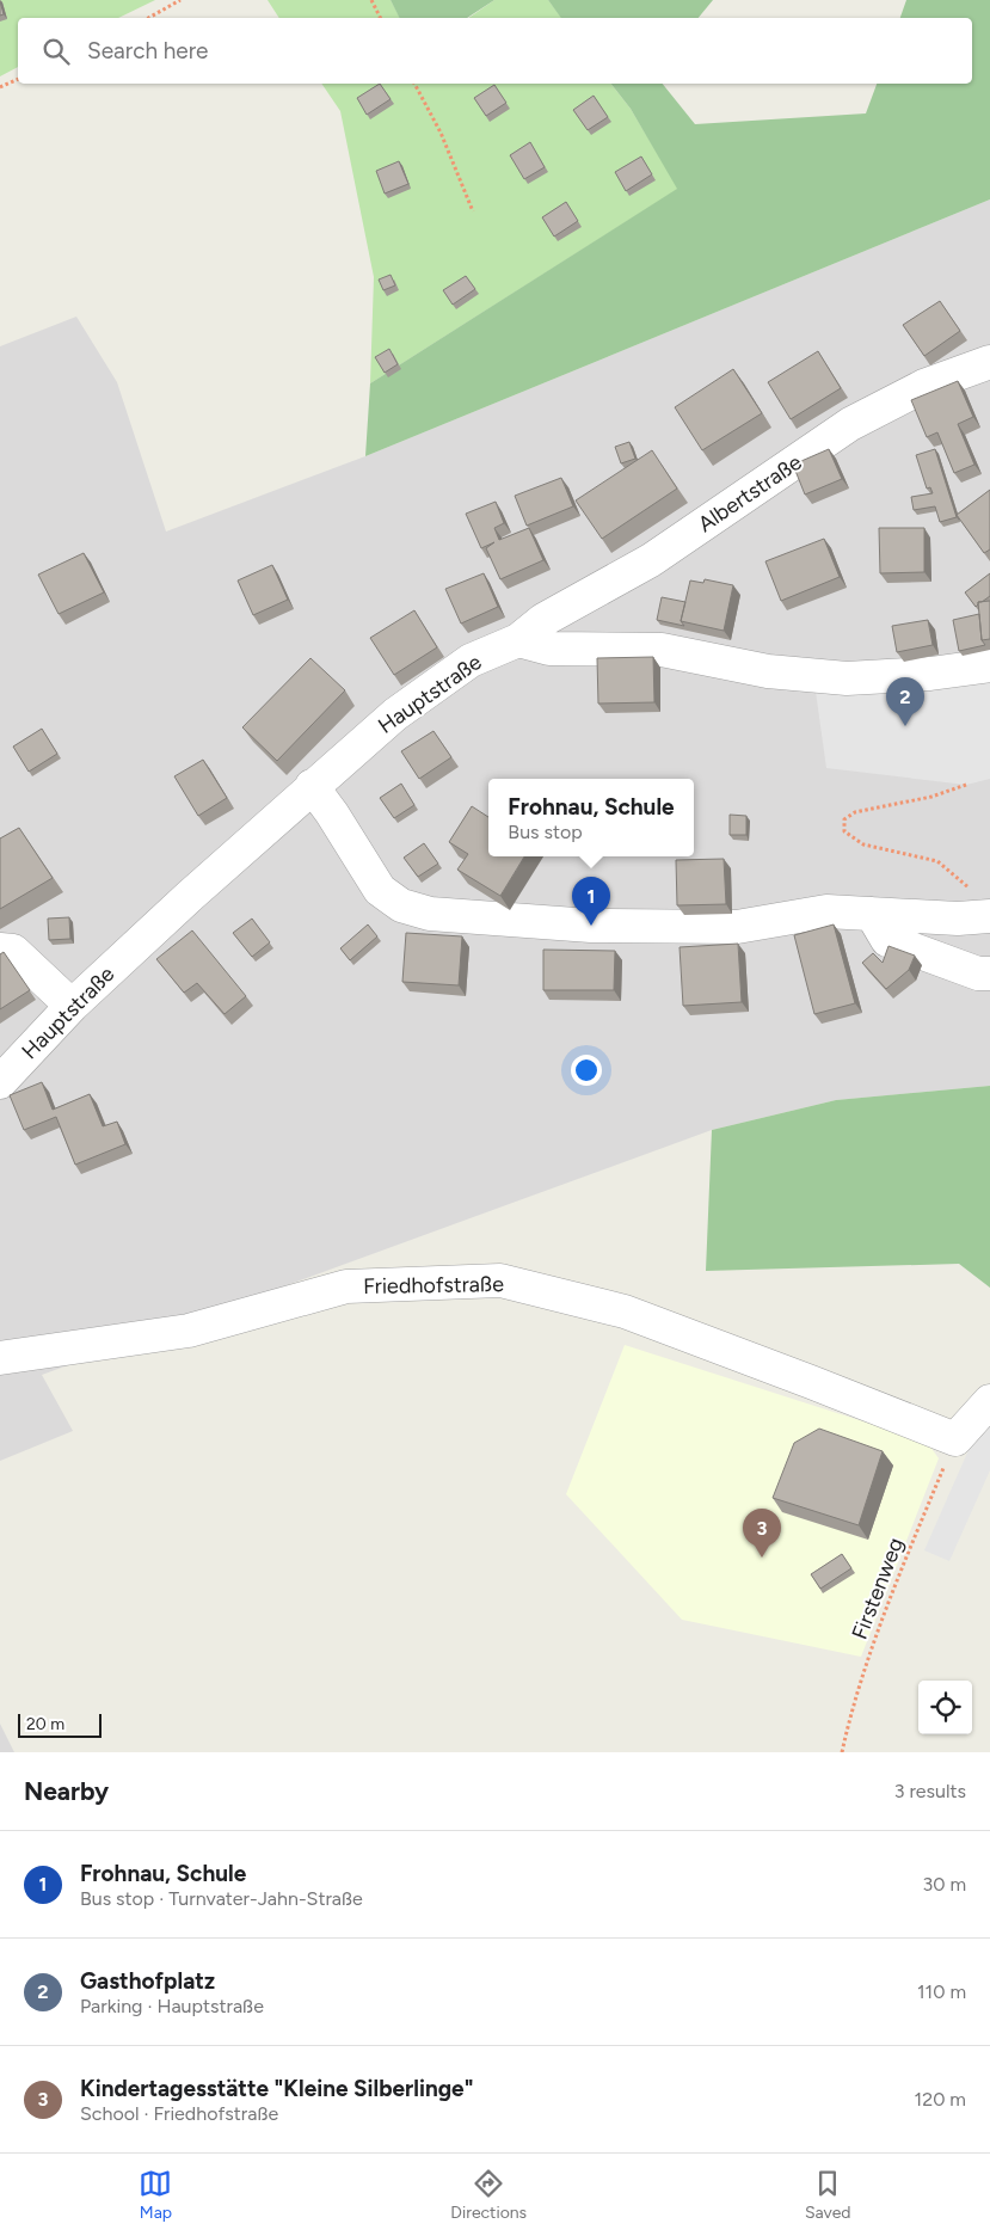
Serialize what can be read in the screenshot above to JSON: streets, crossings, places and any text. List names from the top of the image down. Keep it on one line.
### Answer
{"streets":{"street":["Albertstraße","Hauptstraße","Friedhofstraße"],"path":["Firstenweg"]},"crossings":[["Albertstraße","Hauptstraße"],["Friedhofstraße","Firstenweg"]],"scale_bar":"20 m","page":{"search":"Search here","pins":["2","1","3"],"popup":["Frohnau, Schule","Bus stop"],"scale":"20 m","heading":["Nearby","3 results"],"list":[{"mark":"1","name":"Frohnau, Schule","note":"Bus stop · Turnvater-Jahn-Straße","value":"30 m"},{"mark":"2","name":"Gasthofplatz","note":"Parking · Hauptstraße","value":"110 m"},{"mark":"3","name":"Kindertagesstätte \"Kleine Silberlinge\"","note":"School · Friedhofstraße","value":"120 m"}],"nav":["Map","Directions","Saved"]}}
